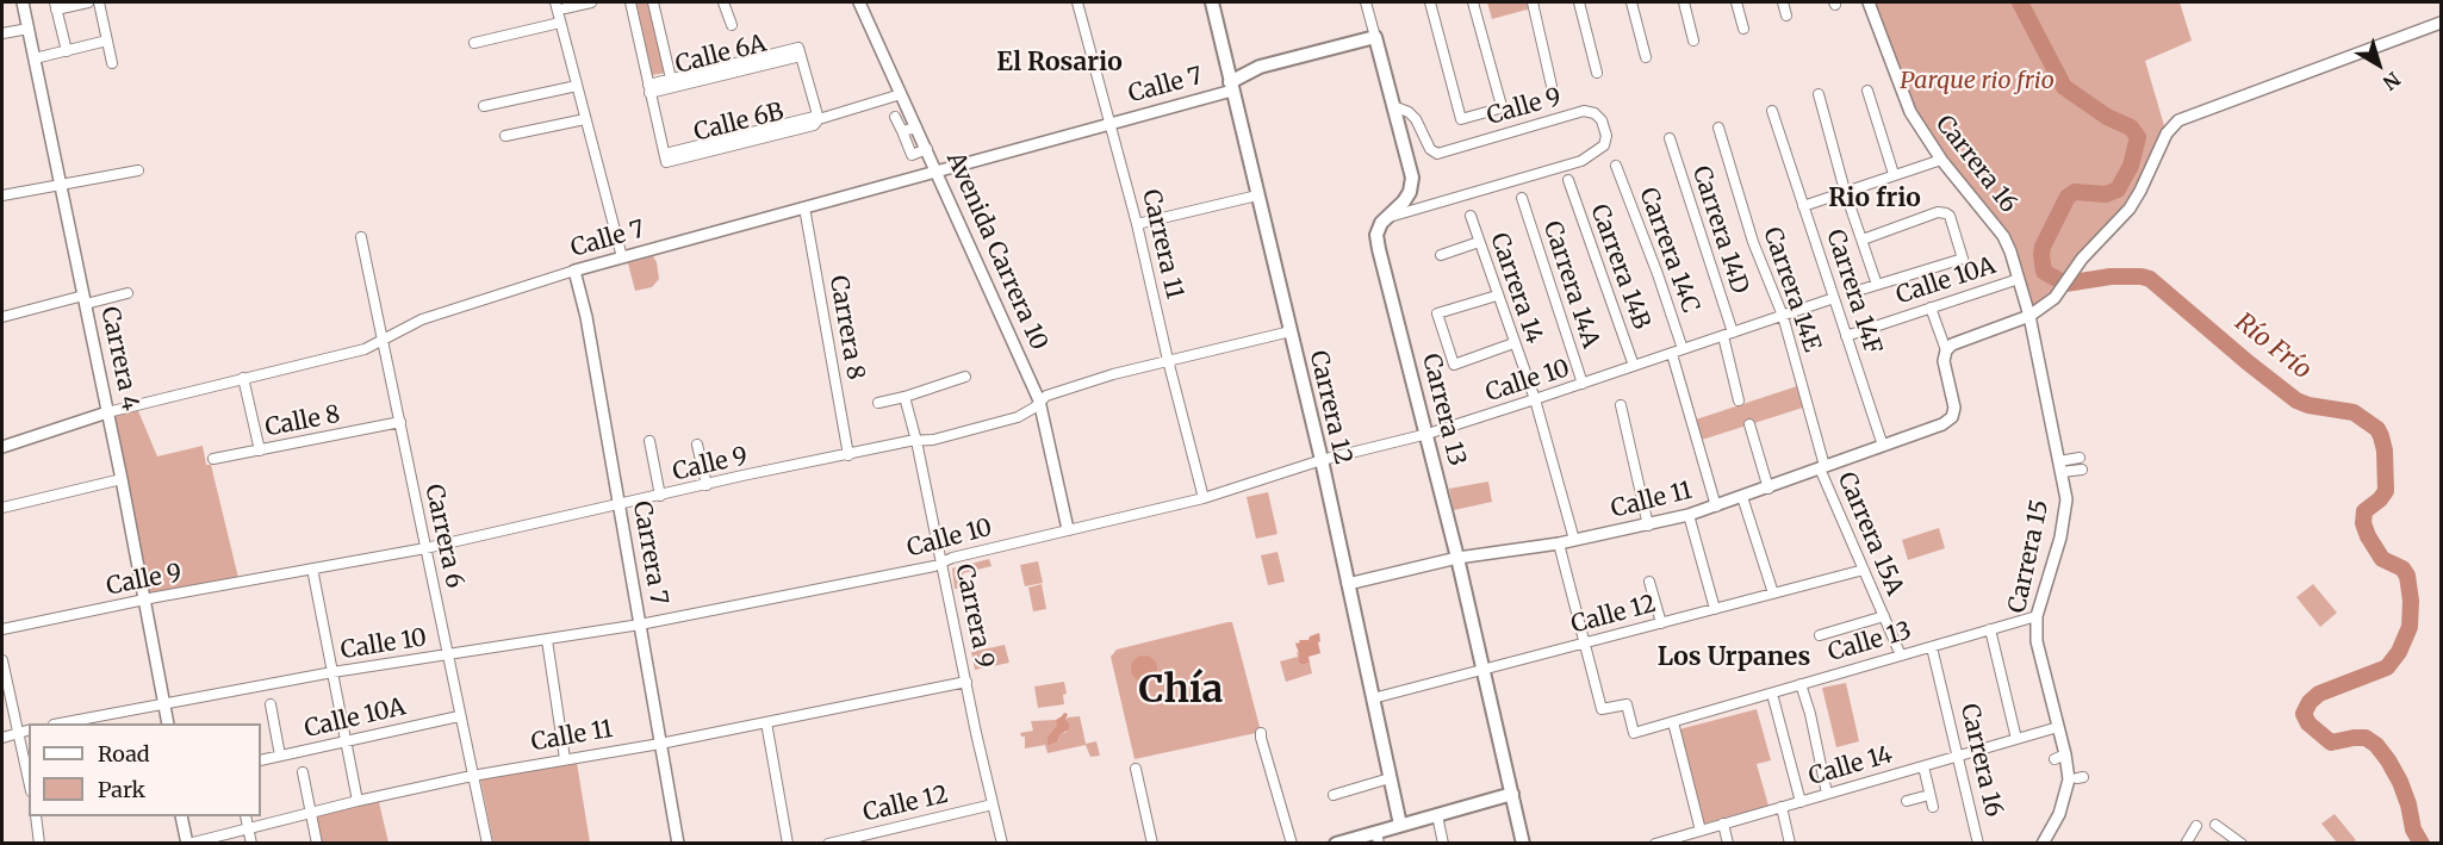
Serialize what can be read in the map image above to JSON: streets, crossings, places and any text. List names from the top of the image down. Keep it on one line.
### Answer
{"streets":{"main road":["Calle 7","Carrera 12","Carrera 13"],"street":["Calle 6A","Calle 9","Calle 6B","Carrera 16","Carrera 14D","Carrera 11","Carrera 14C","Avenida Carrera 10","Carrera 14B","Calle 10A","Carrera 14A","Carrera 14","Carrera 14E","Carrera 14F","Carrera 8","Carrera 4","Calle 10","Calle 8","Calle 11","Carrera 15A","Carrera 6","Carrera 7","Carrera 15","Calle 12","Carrera 9","Calle 13","Calle 14"]},"crossings":[["Calle 6A","Calle 6B"],["Calle 7","Carrera 11"],["Calle 7","Avenida Carrera 10"],["Calle 7","Carrera 8"],["Calle 7","Carrera 4"],["Calle 7","Carrera 12"],["Calle 7","Carrera 6"],["Calle 7","Carrera 7"],["Calle 9","Carrera 11"],["Calle 9","Avenida Carrera 10"],["Calle 9","Carrera 8"],["Calle 9","Carrera 4"],["Calle 9","Carrera 12"],["Calle 9","Carrera 13"],["Calle 9","Carrera 6"],["Calle 9","Carrera 7"],["Calle 9","Carrera 9"],["Calle 6B","Avenida Carrera 10"],["Carrera 16","Calle 10A"],["Carrera 16","Carrera 15"],["Carrera 16","Calle 13"],["Carrera 16","Calle 14"],["Carrera 14D","Calle 10"],["Carrera 11","Calle 10"],["Carrera 14C","Calle 10"],["Avenida Carrera 10","Calle 10"],["Carrera 14B","Calle 10"],["Calle 10A","Carrera 14F"],["Calle 10A","Carrera 6"],["Carrera 14A","Calle 10"],["Carrera 14","Calle 10"],["Carrera 14","Calle 11"],["Carrera 14E","Calle 10"],["Carrera 14E","Calle 11"],["Carrera 14E","Carrera 15A"],["Carrera 14F","Calle 10"],["Carrera 14F","Calle 11"],["Carrera 4","Calle 10"],["Calle 10","Carrera 12"],["Calle 10","Carrera 13"],["Calle 10","Carrera 6"],["Calle 10","Carrera 7"],["Calle 10","Carrera 9"],["Carrera 12","Calle 11"],["Carrera 12","Calle 12"],["Carrera 13","Calle 11"],["Carrera 13","Calle 12"],["Calle 8","Carrera 6"],["Calle 11","Carrera 15A"],["Calle 11","Carrera 6"],["Calle 11","Carrera 7"],["Calle 11","Carrera 9"],["Carrera 15A","Calle 12"],["Carrera 15A","Calle 13"],["Carrera 15","Calle 13"],["Carrera 15","Calle 14"],["Calle 12","Carrera 9"],["Calle 12","Calle 13"]],"districts":["El Rosario","Rio frio","Los Urpanes","Chía"],"water":["Río Frío"],"parks":["Parque rio frio"],"legend":["Road","Park"],"north":"bottom right"}
